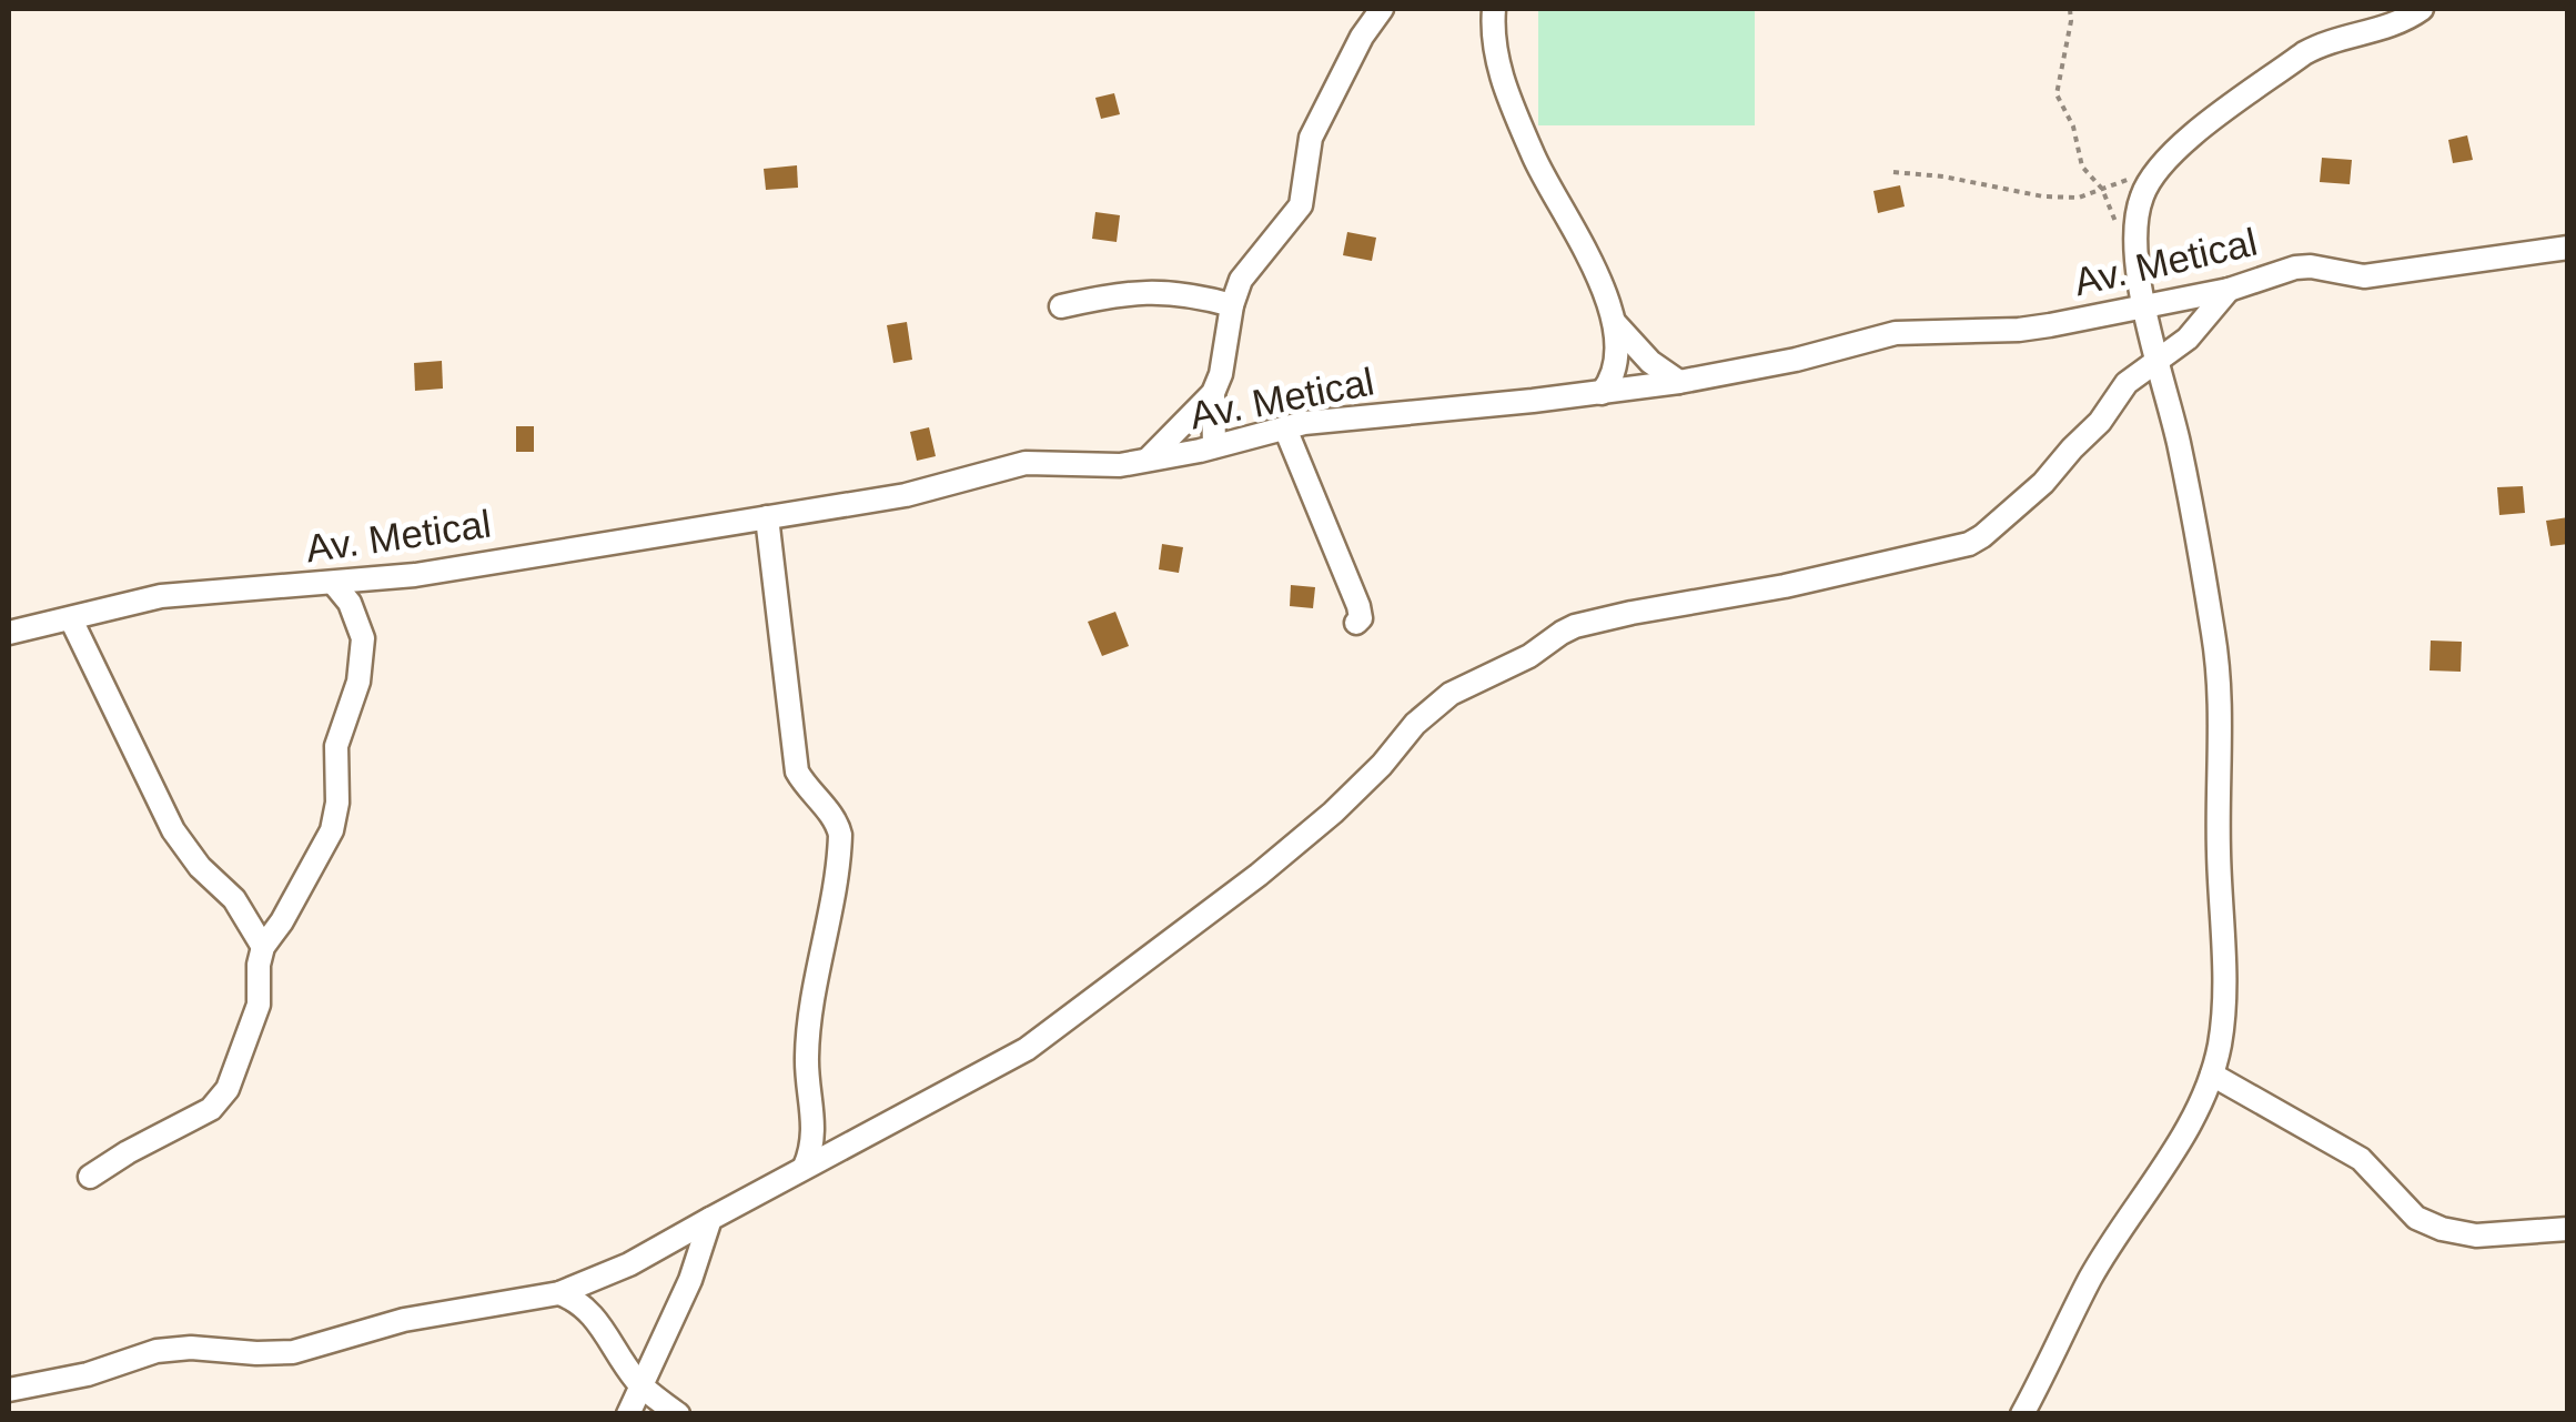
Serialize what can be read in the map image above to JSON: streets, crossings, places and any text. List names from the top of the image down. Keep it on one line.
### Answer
{"streets":{"street":["Av. Metical"]}}
